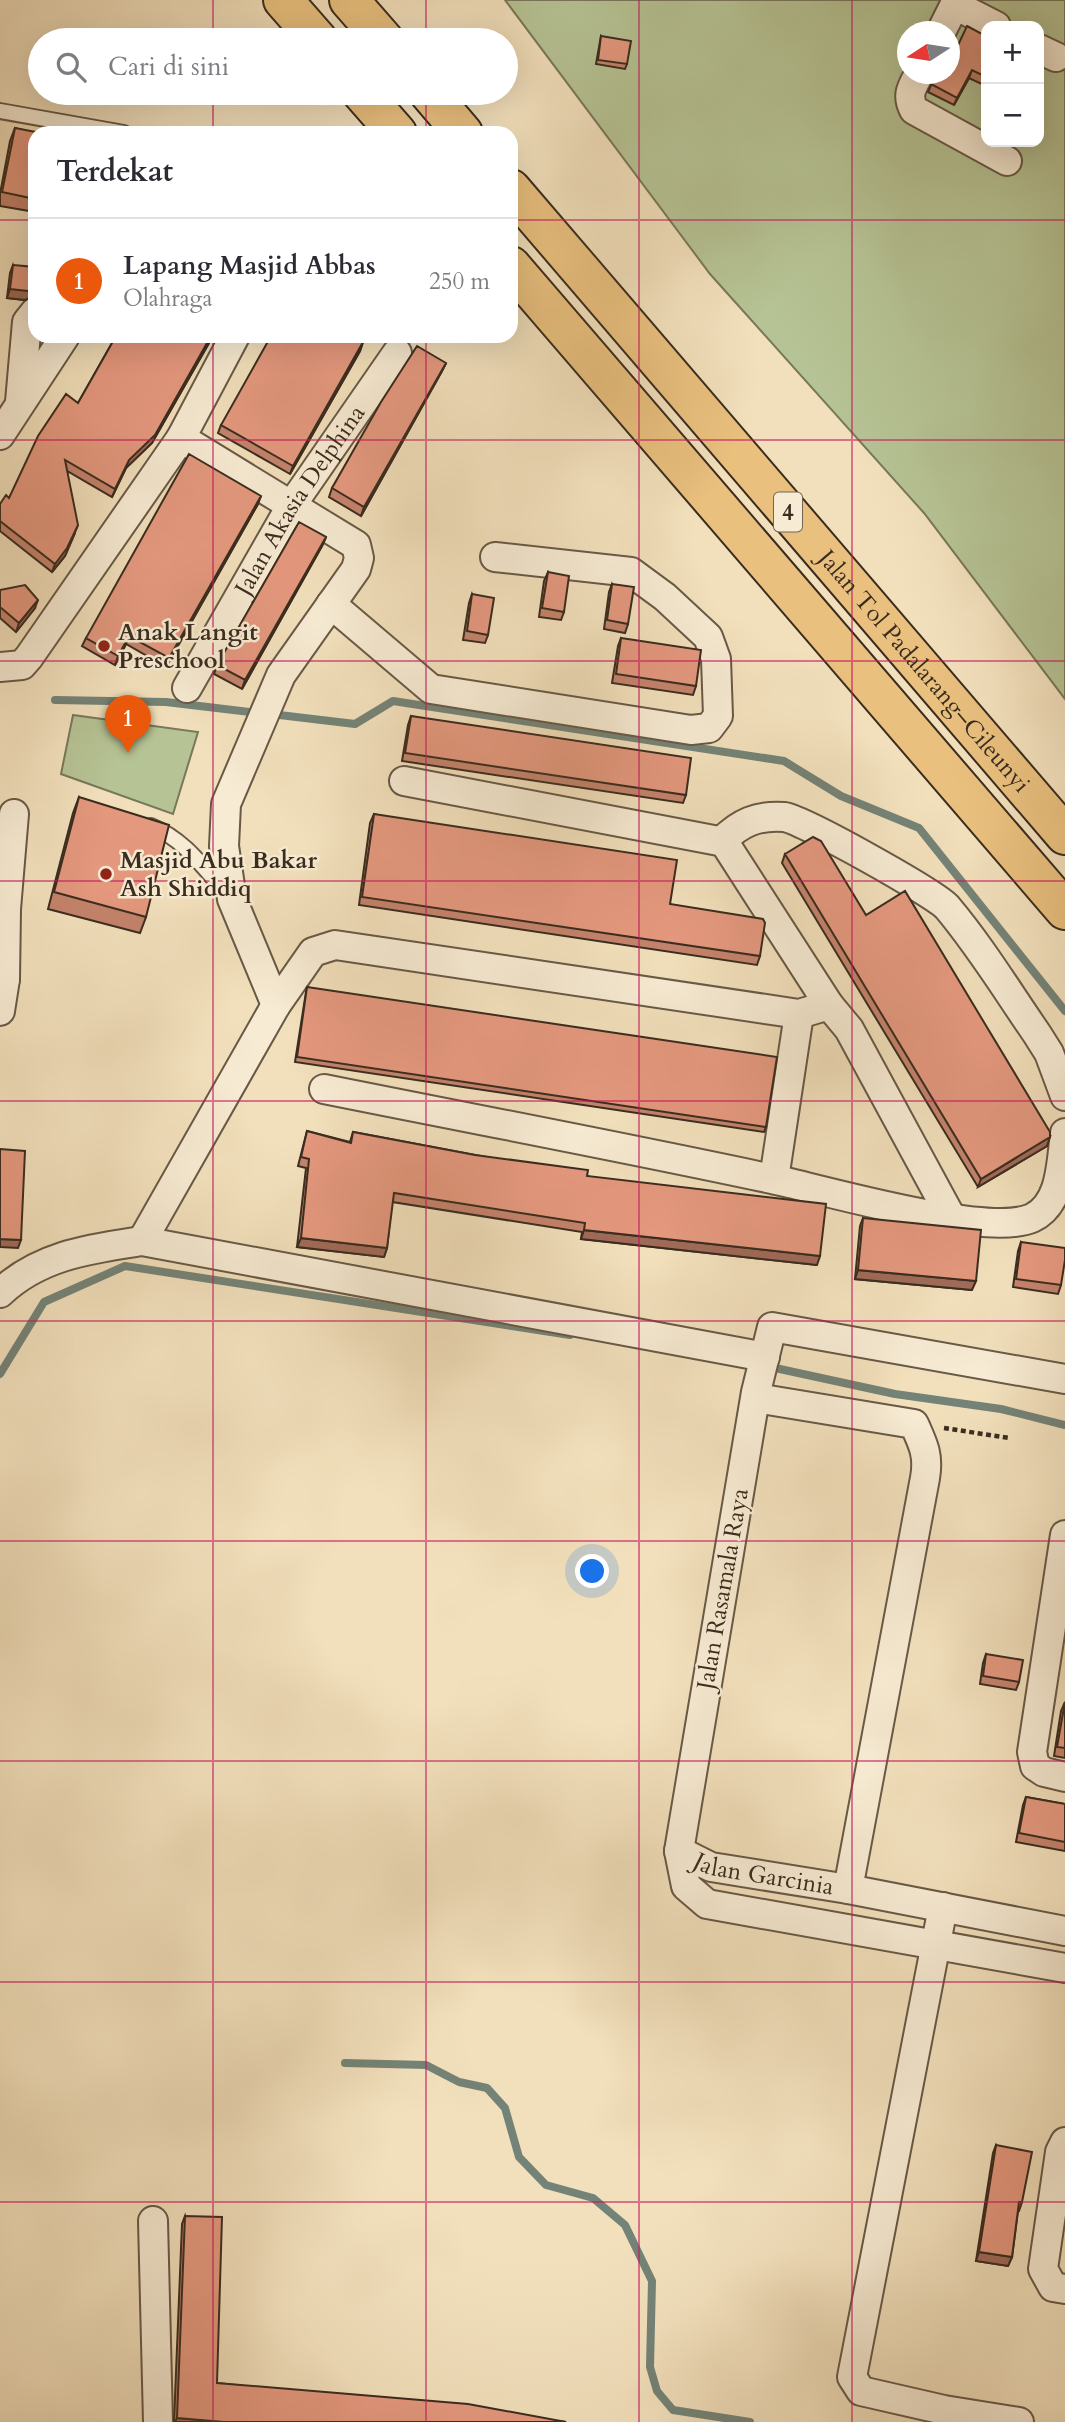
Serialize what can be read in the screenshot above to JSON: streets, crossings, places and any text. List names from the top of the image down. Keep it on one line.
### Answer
{"streets":{"highway":["4","Jalan Tol Padalarang–Cileunyi"],"street":["Jalan Akasia Delphina","Jalan Rasamala Raya","Jalan Garcinia"]},"crossings":[["Jalan Rasamala Raya","Jalan Garcinia"]],"places":["Anak Langit Preschool","Masjid Abu Bakar Ash Shiddiq"],"north":"left","page":{"map_buttons":["+","−"],"search":"Cari di sini","heading":"Terdekat","list":[{"mark":"1","name":"Lapang Masjid Abbas","note":"Olahraga","value":"250 m"}],"pins":"1"}}
